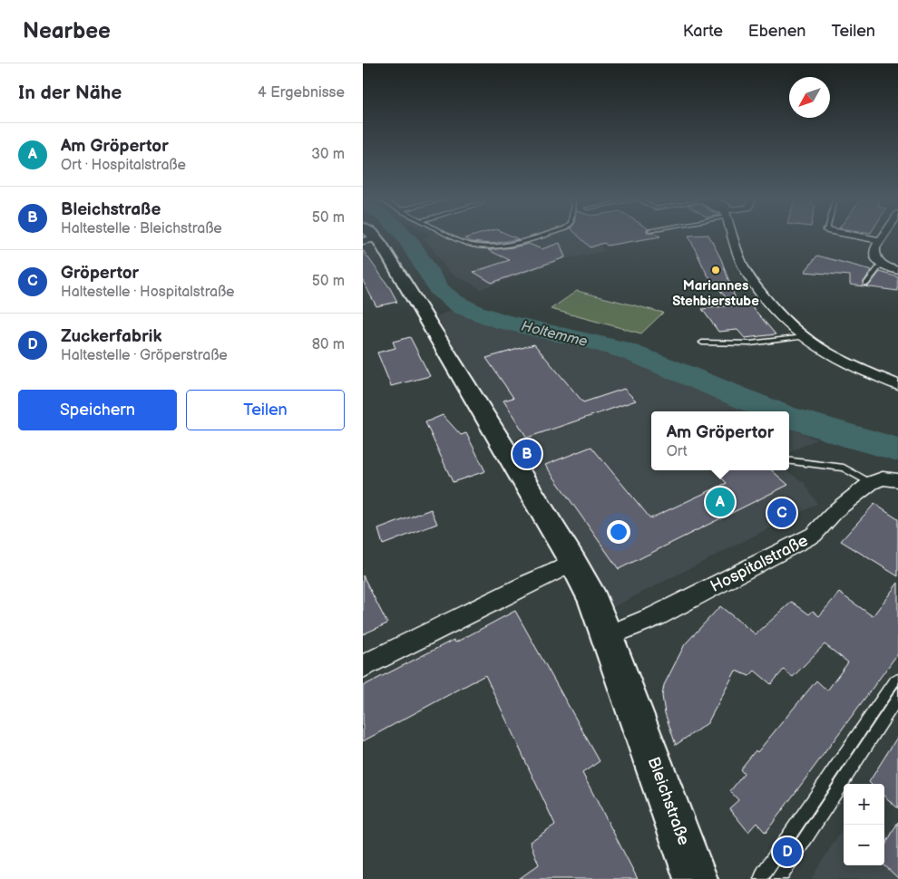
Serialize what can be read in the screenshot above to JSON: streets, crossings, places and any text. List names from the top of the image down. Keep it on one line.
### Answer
{"streets":{"main road":["Bleichstraße"],"street":["Hospitalstraße"]},"crossings":[["Hospitalstraße","Bleichstraße"]],"water":["Holtemme"],"places":["Mariannes Stehbierstube"],"north":"bottom left","page":{"header":"Nearbee","nav":["Karte","Ebenen","Teilen"],"heading":["In der Nähe","4 Ergebnisse"],"list":[{"mark":"A","name":"Am Gröpertor","note":"Ort · Hospitalstraße","value":"30 m"},{"mark":"B","name":"Bleichstraße","note":"Haltestelle · Bleichstraße","value":"50 m"},{"mark":"C","name":"Gröpertor","note":"Haltestelle · Hospitalstraße","value":"50 m"},{"mark":"D","name":"Zuckerfabrik","note":"Haltestelle · Gröperstraße","value":"80 m"}],"buttons":["Speichern","Teilen"],"popup":["Am Gröpertor","Ort"],"pins":["B","A","C","D"],"map_buttons":["+","−"]}}
